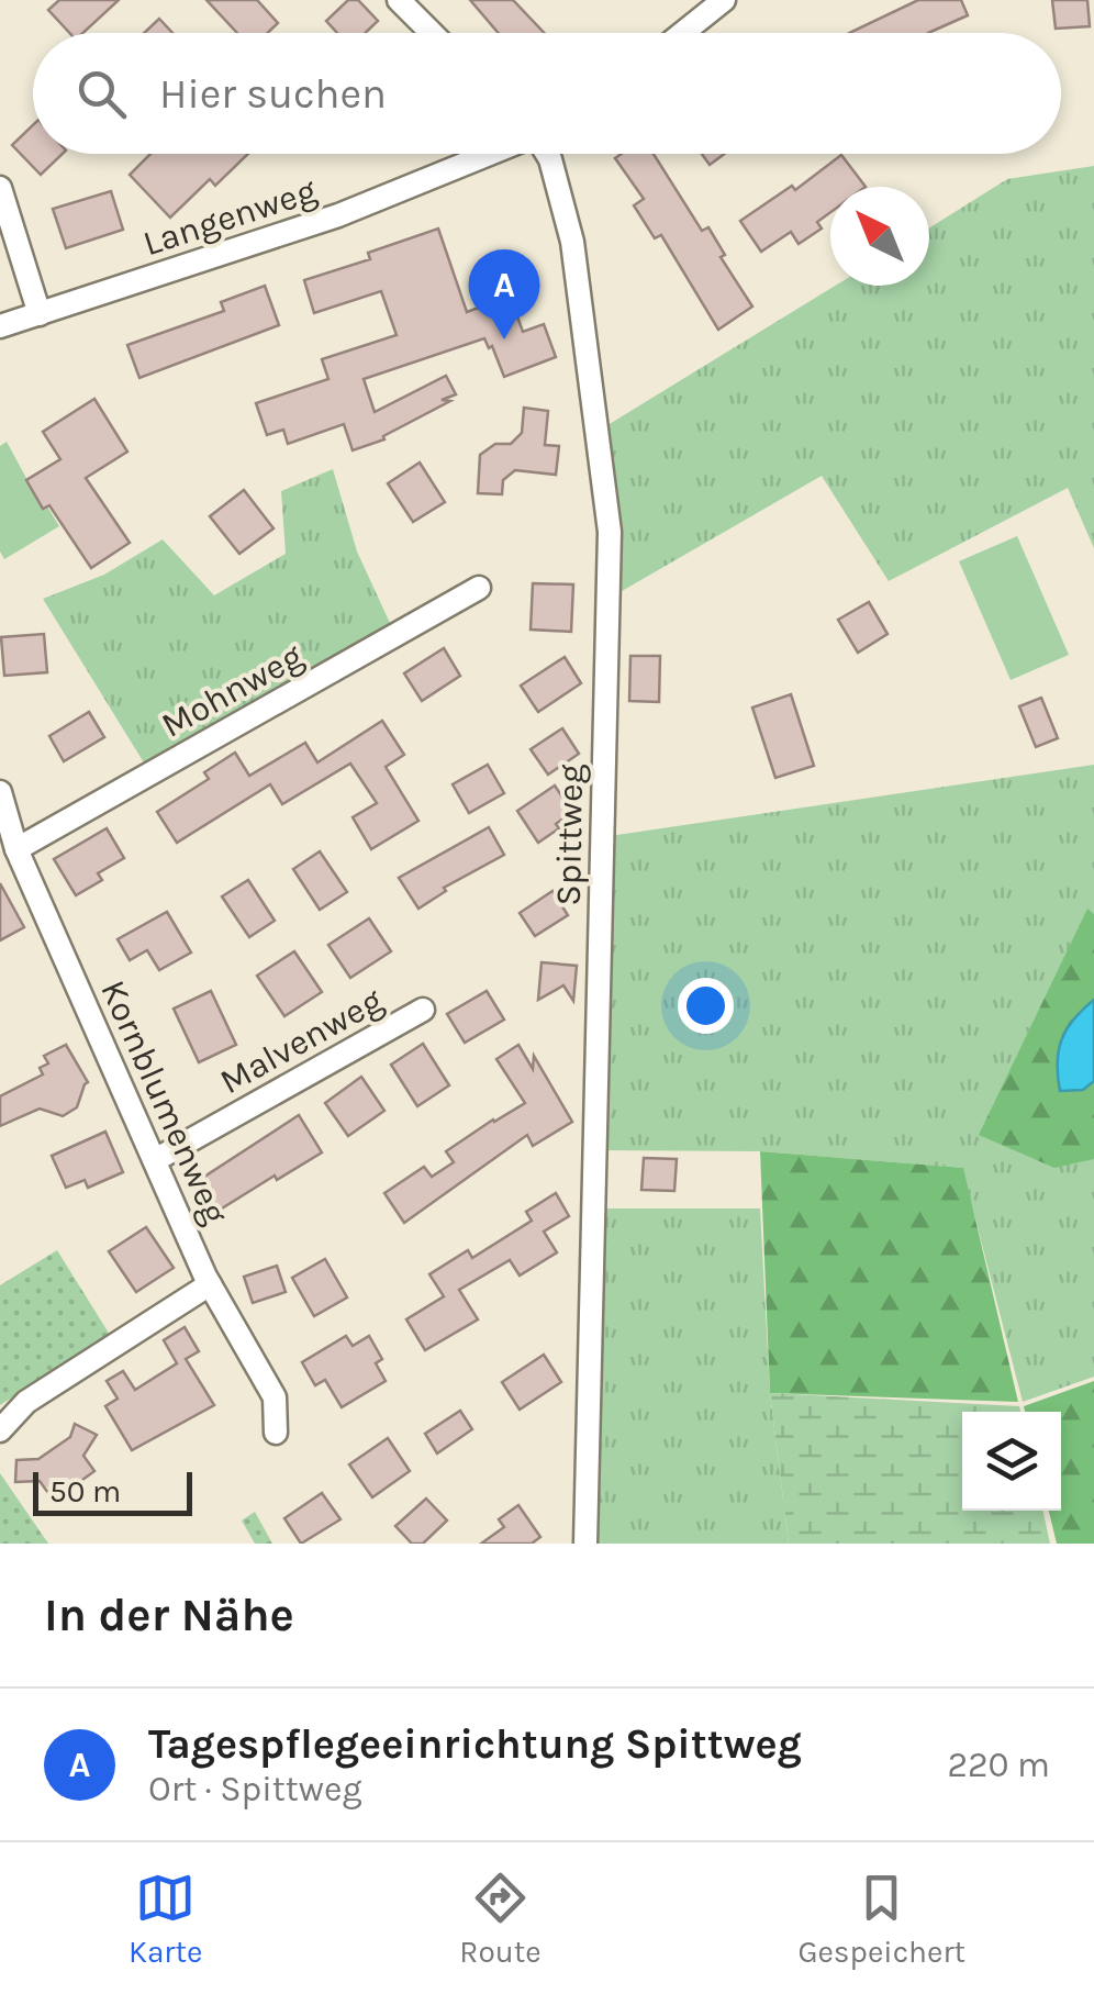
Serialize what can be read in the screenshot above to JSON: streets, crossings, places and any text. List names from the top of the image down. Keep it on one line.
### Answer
{"streets":{"street":["Langenweg","Mohnweg","Spittweg","Malvenweg","Kornblumenweg"]},"crossings":[["Mohnweg","Kornblumenweg"],["Malvenweg","Kornblumenweg"]],"scale_bar":"50 m","north":"top left","page":{"search":"Hier suchen","pins":"A","scale":"50 m","heading":"In der Nähe","list":[{"mark":"A","name":"Tagespflegeeinrichtung Spittweg","note":"Ort · Spittweg","value":"220 m"}],"nav":["Karte","Route","Gespeichert"]}}
